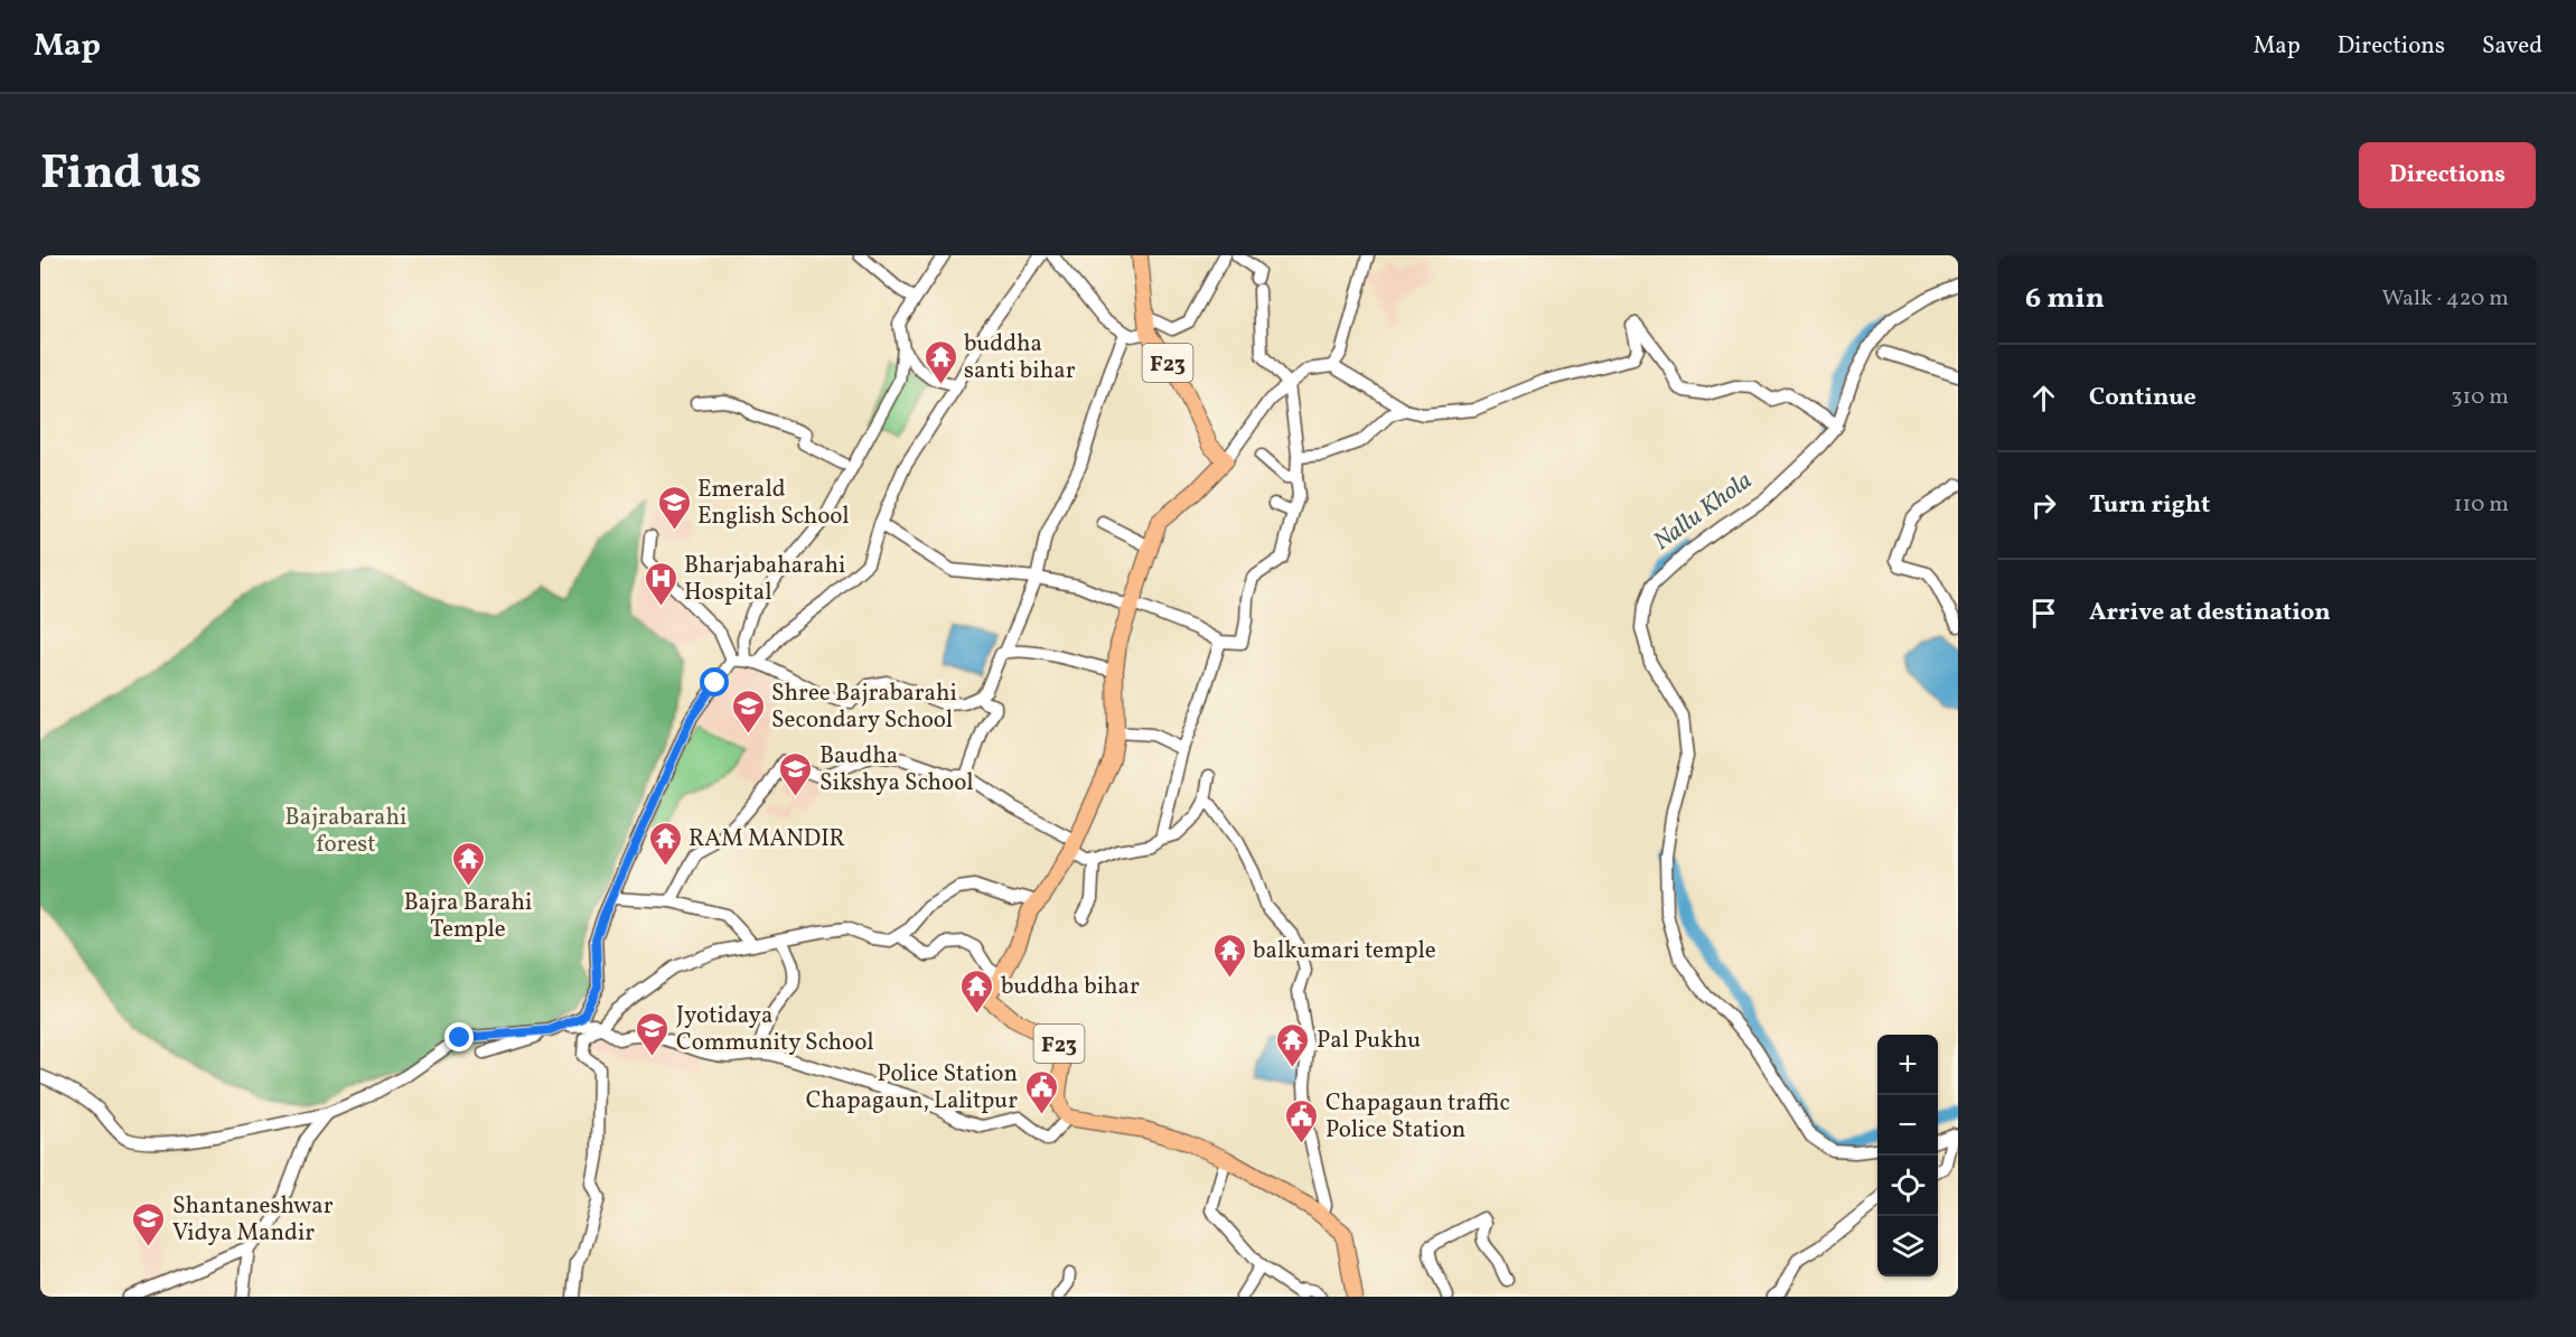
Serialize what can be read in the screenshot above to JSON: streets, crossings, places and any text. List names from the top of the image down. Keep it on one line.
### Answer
{"streets":{"main road":["F23"]},"water":["Nallu Khola"],"parks":["Bajrabarahi forest"],"places":{"temple":["buddha santi bihar","RAM MANDIR","Bajra Barahi Temple","balkumari temple","buddha bihar","Pal Pukhu"],"school or university":["Emerald English School","Shree Bajrabarahi Secondary School","Baudha Sikshya School","Jyotidaya Community School","Shantaneshwar Vidya Mandir"],"hospital":["Bharjabaharahi Hospital"],"public building":["Police Station Chapagaun, Lalitpur","Chapagaun traffic Police Station"]},"page":{"header":"Map","nav":["Map","Directions","Saved"],"title":"Find us","buttons":"Directions","heading":["6 min","Walk · 420 m"],"list":[["Continue","310 m"],["Turn right","110 m"],"Arrive at destination"],"map_buttons":["+","−"]}}
